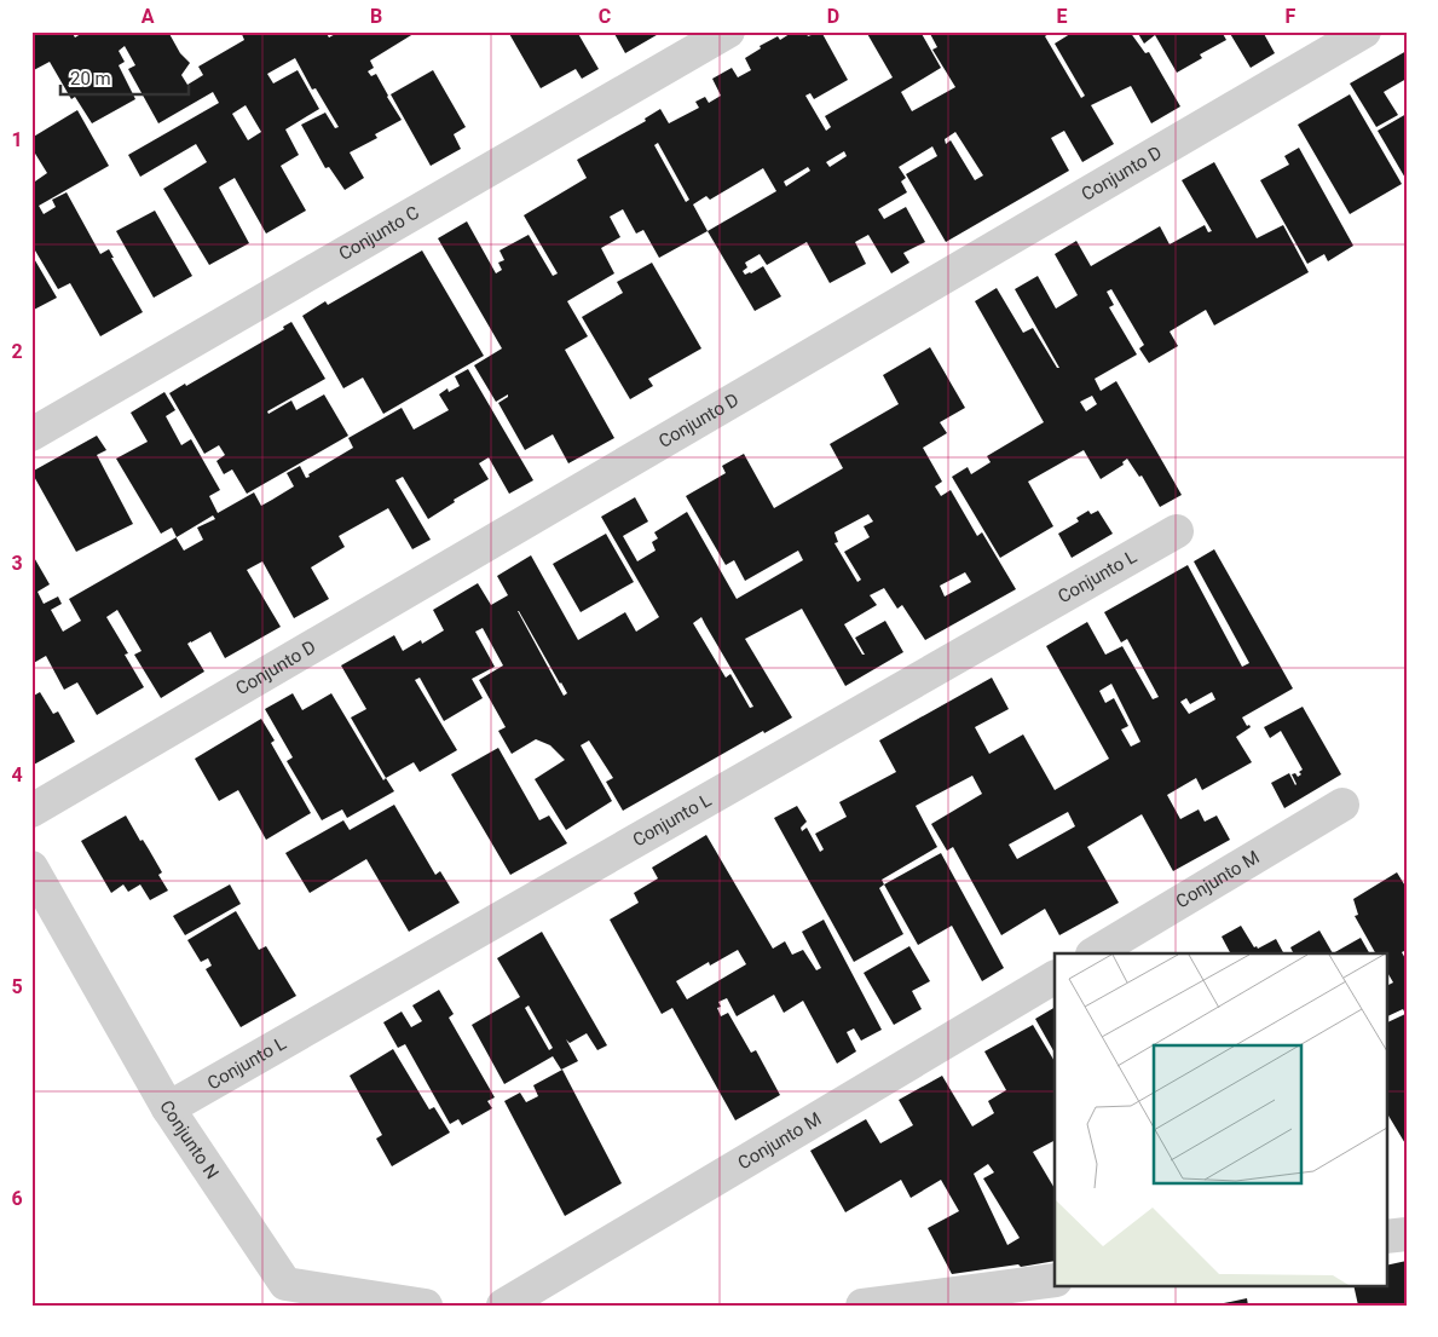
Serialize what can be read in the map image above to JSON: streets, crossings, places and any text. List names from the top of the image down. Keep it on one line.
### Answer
{"streets":{"street":["Conjunto D","Conjunto C","Conjunto L","Conjunto M","Conjunto N"]},"crossings":[["Conjunto L","Conjunto N"]],"scale_bar":"20 m","grid":{"columns":["A","B","C","D","E","F"],"rows":["1","2","3","4","5","6"]}}
